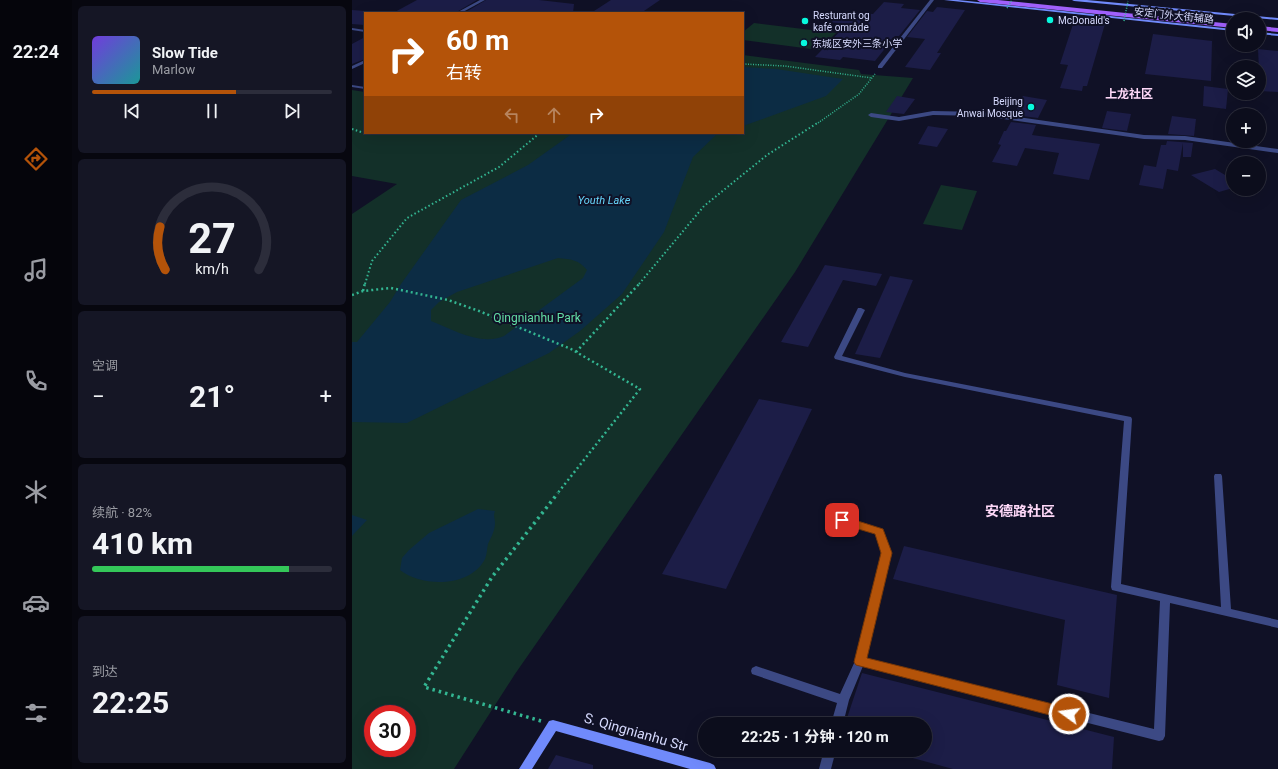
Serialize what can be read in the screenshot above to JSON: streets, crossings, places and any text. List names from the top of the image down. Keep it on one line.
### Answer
{"streets":{"street":["安定门外大街辅路","S. Qingnianhu Str"]},"districts":["上龙社区","安德路社区"],"water":["Youth Lake"],"parks":["Qingnianhu Park"],"places":["McDonald's","Resturant og kafé område","东城区安外三条小学","Beijing Anwai Mosque"],"page":{"tabs":"22:24","map_buttons":["+","−"],"turn":["60 m","右转"],"song":["Slow Tide","Marlow"],"tile":["空调",["续航 · 82%","410 km"],["到达","22:25"]],"heat":["−","21°","+"],"limit":"30","trip":"22:25 · 1 分钟 · 120 m","gauge":["27","km/h"]}}
